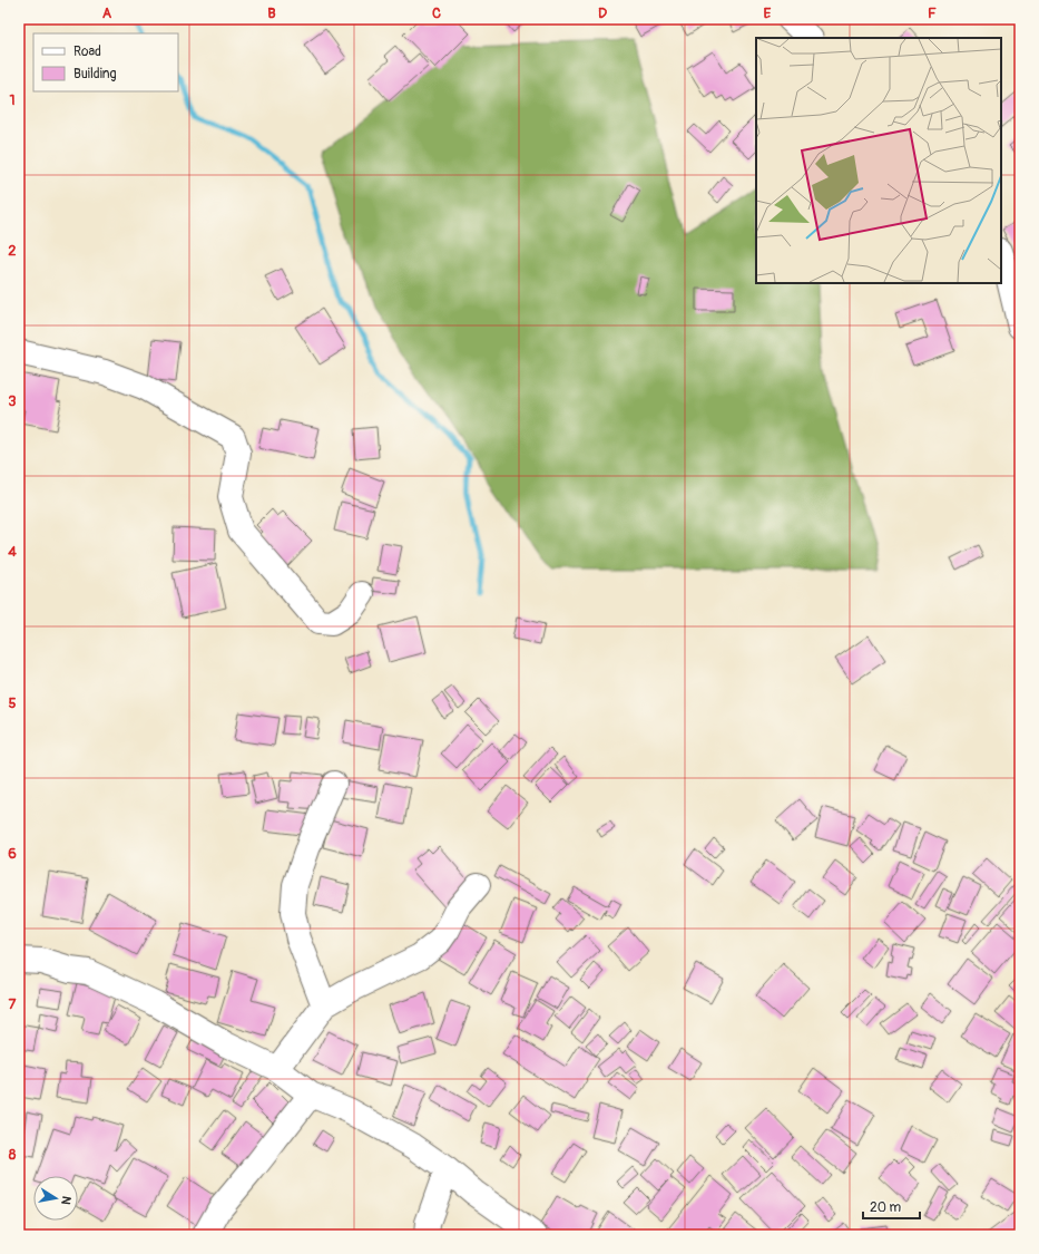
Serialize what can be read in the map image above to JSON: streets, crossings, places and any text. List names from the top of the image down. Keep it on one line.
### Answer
{"legend":["Road","Building"],"scale_bar":"20 m","north":"right","grid":{"columns":["A","B","C","D","E","F"],"rows":["1","2","3","4","5","6","7","8"]}}
